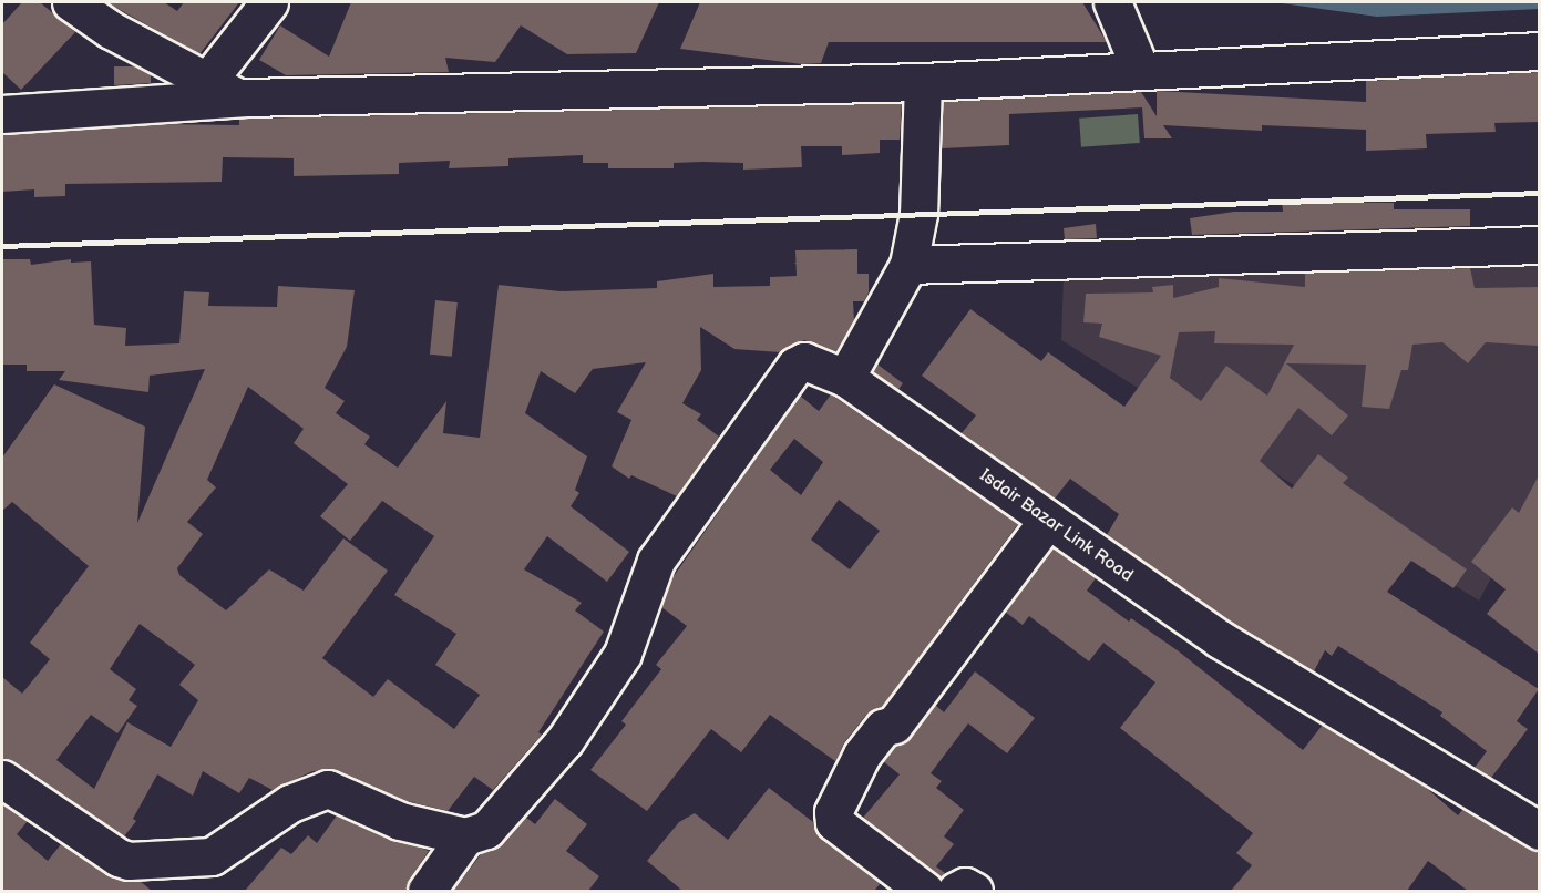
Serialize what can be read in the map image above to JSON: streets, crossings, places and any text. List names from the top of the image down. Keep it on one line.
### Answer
{"streets":{"street":["Isdair Bazar Link Road"]}}
